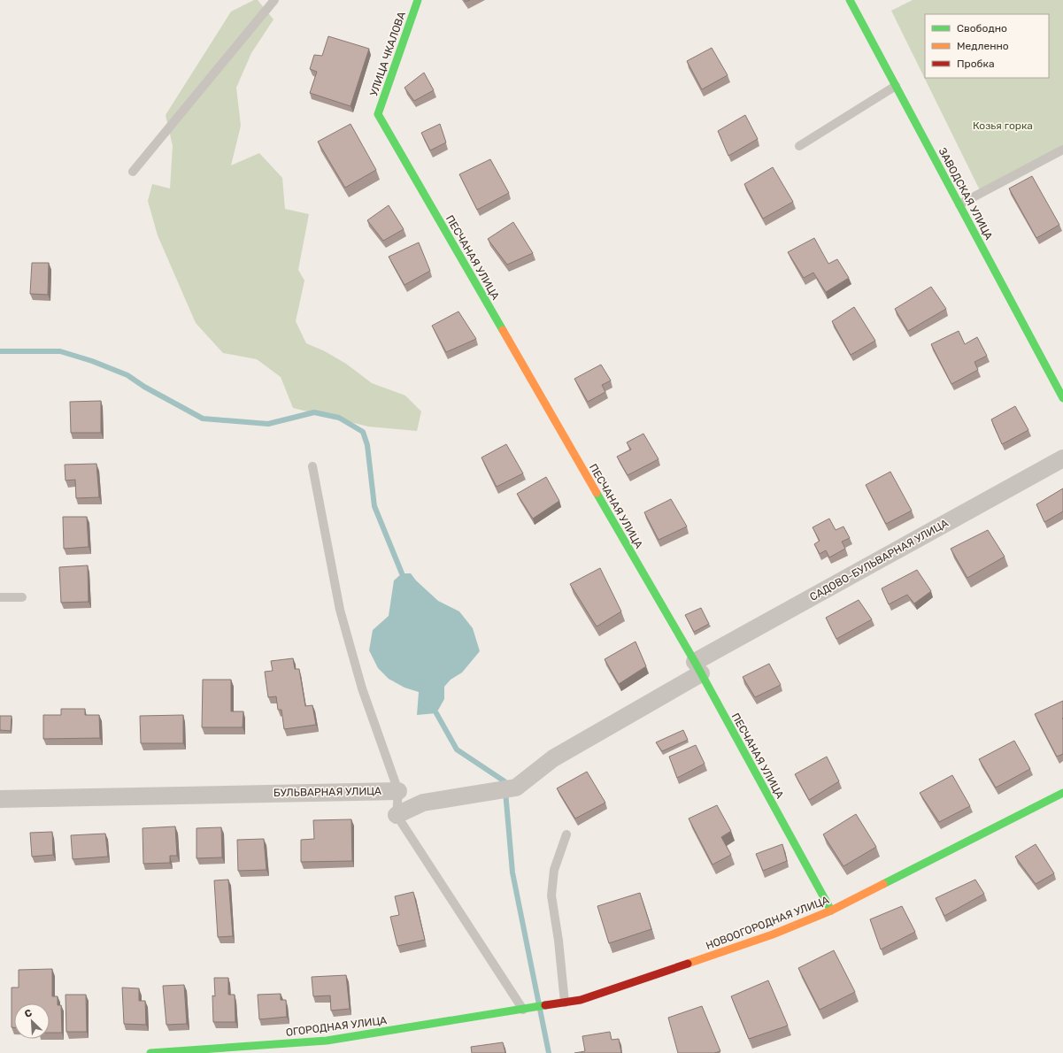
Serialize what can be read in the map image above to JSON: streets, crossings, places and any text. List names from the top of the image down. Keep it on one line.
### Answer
{"streets":{"street":["УЛИЦА ЧКАЛОВА","ЗАВОДСКАЯ УЛИЦА","ПЕСЧАНАЯ УЛИЦА","САДОВО-БУЛЬВАРНАЯ УЛИЦА","БУЛЬВАРНАЯ УЛИЦА","НОВООГОРОДНАЯ УЛИЦА","ОГОРОДНАЯ УЛИЦА"]},"crossings":[["УЛИЦА ЧКАЛОВА","ПЕСЧАНАЯ УЛИЦА"],["ПЕСЧАНАЯ УЛИЦА","САДОВО-БУЛЬВАРНАЯ УЛИЦА"],["ПЕСЧАНАЯ УЛИЦА","НОВООГОРОДНАЯ УЛИЦА"],["НОВООГОРОДНАЯ УЛИЦА","ОГОРОДНАЯ УЛИЦА"]],"parks":["Козья горка"],"legend":["Свободно","Медленно","Пробка"],"north":"top left"}
